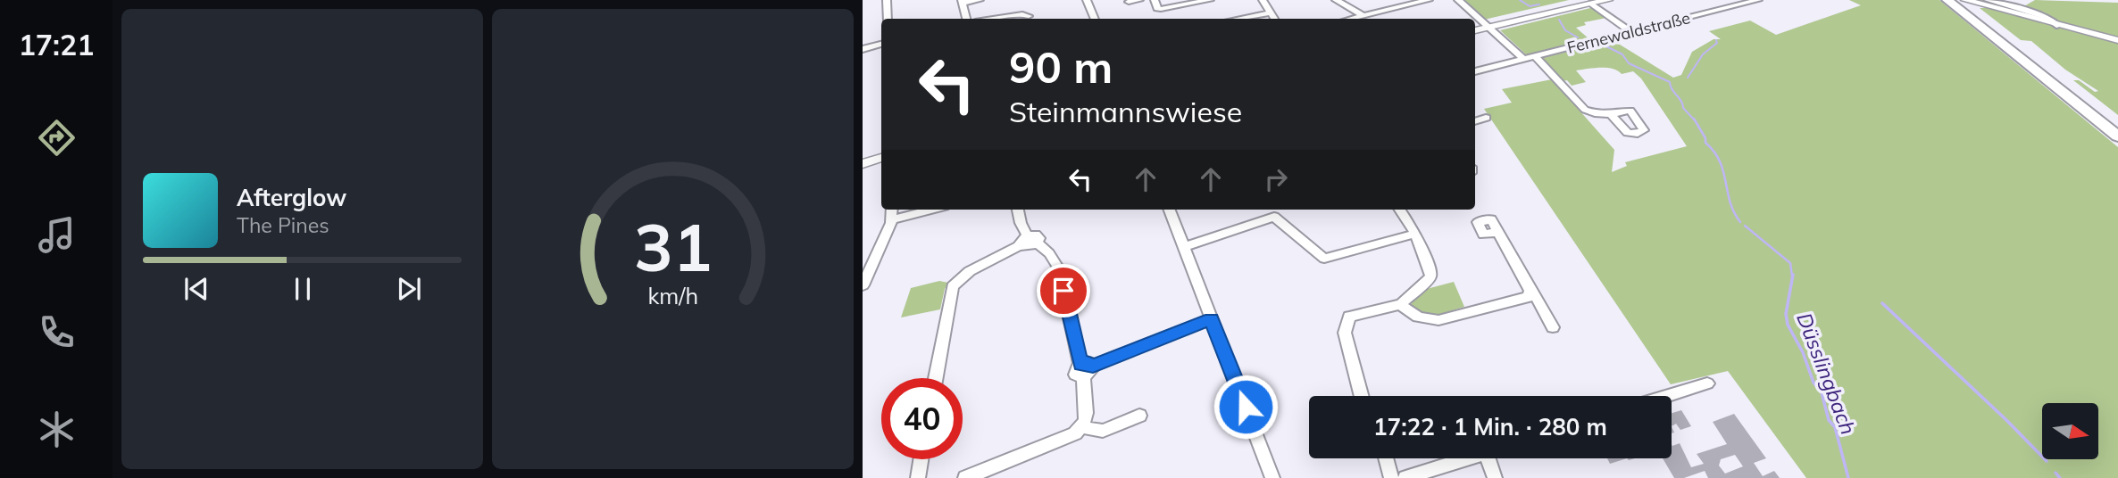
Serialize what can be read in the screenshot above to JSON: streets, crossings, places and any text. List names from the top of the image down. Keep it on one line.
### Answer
{"streets":{"street":["Fernewaldstraße"]},"water":["Düsslingbach"],"north":"right","page":{"tabs":"17:21","turn":["90 m","Steinmannswiese"],"song":["Afterglow","The Pines"],"limit":"40","trip":"17:22 · 1 Min. · 280 m","gauge":["31","km/h"]}}
